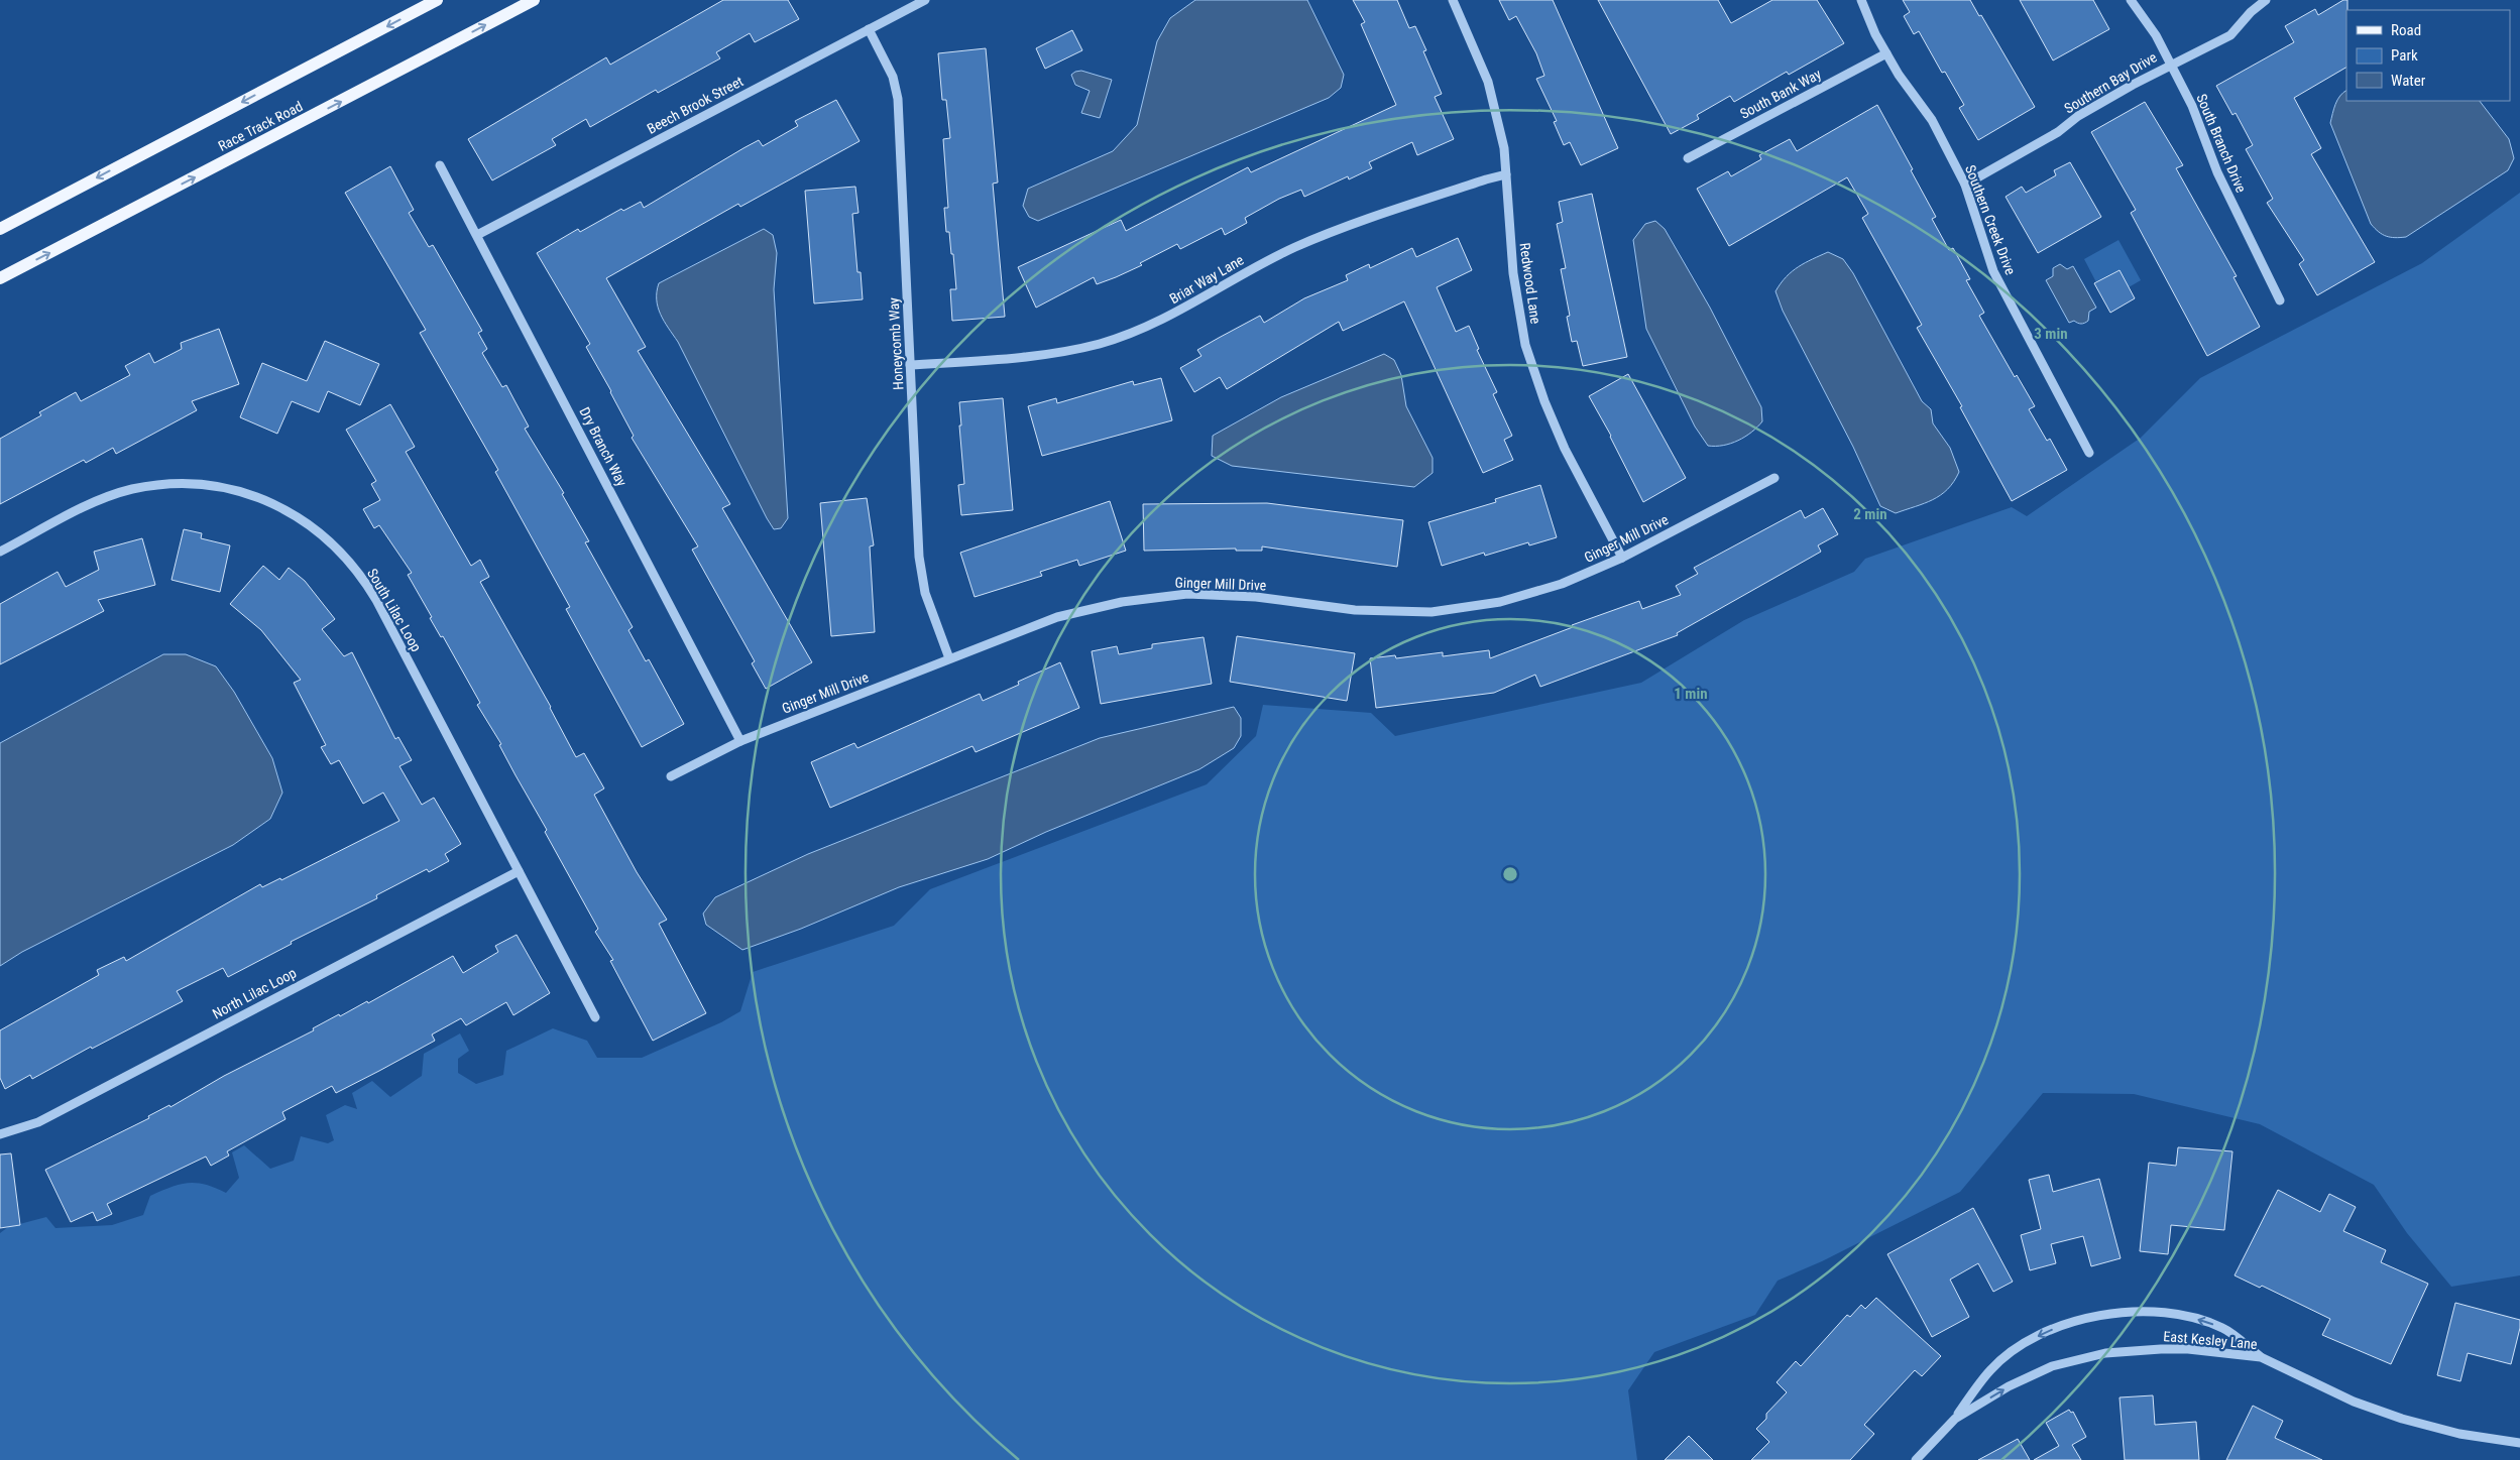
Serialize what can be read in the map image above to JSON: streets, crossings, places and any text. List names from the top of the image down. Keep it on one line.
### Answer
{"streets":{"main road":["Race Track Road"],"street":["Southern Bay Drive","South Bank Way","Beech Brook Street","South Branch Drive","Southern Creek Drive","Briar Way Lane","Redwood Lane","Honeycomb Way","Dry Branch Way","Ginger Mill Drive","South Lilac Loop","North Lilac Loop","East Kesley Lane"]},"crossings":[["Southern Bay Drive","South Branch Drive"],["Southern Bay Drive","Southern Creek Drive"],["South Bank Way","Southern Creek Drive"],["Beech Brook Street","Honeycomb Way"],["Beech Brook Street","Dry Branch Way"],["Briar Way Lane","Redwood Lane"],["Briar Way Lane","Honeycomb Way"],["Redwood Lane","Ginger Mill Drive"],["Honeycomb Way","Ginger Mill Drive"],["Dry Branch Way","Ginger Mill Drive"],["South Lilac Loop","North Lilac Loop"]],"one_way":["East Kesley Lane"],"legend":["Road","Park","Water"],"rings":["3 min","2 min","1 min"]}
